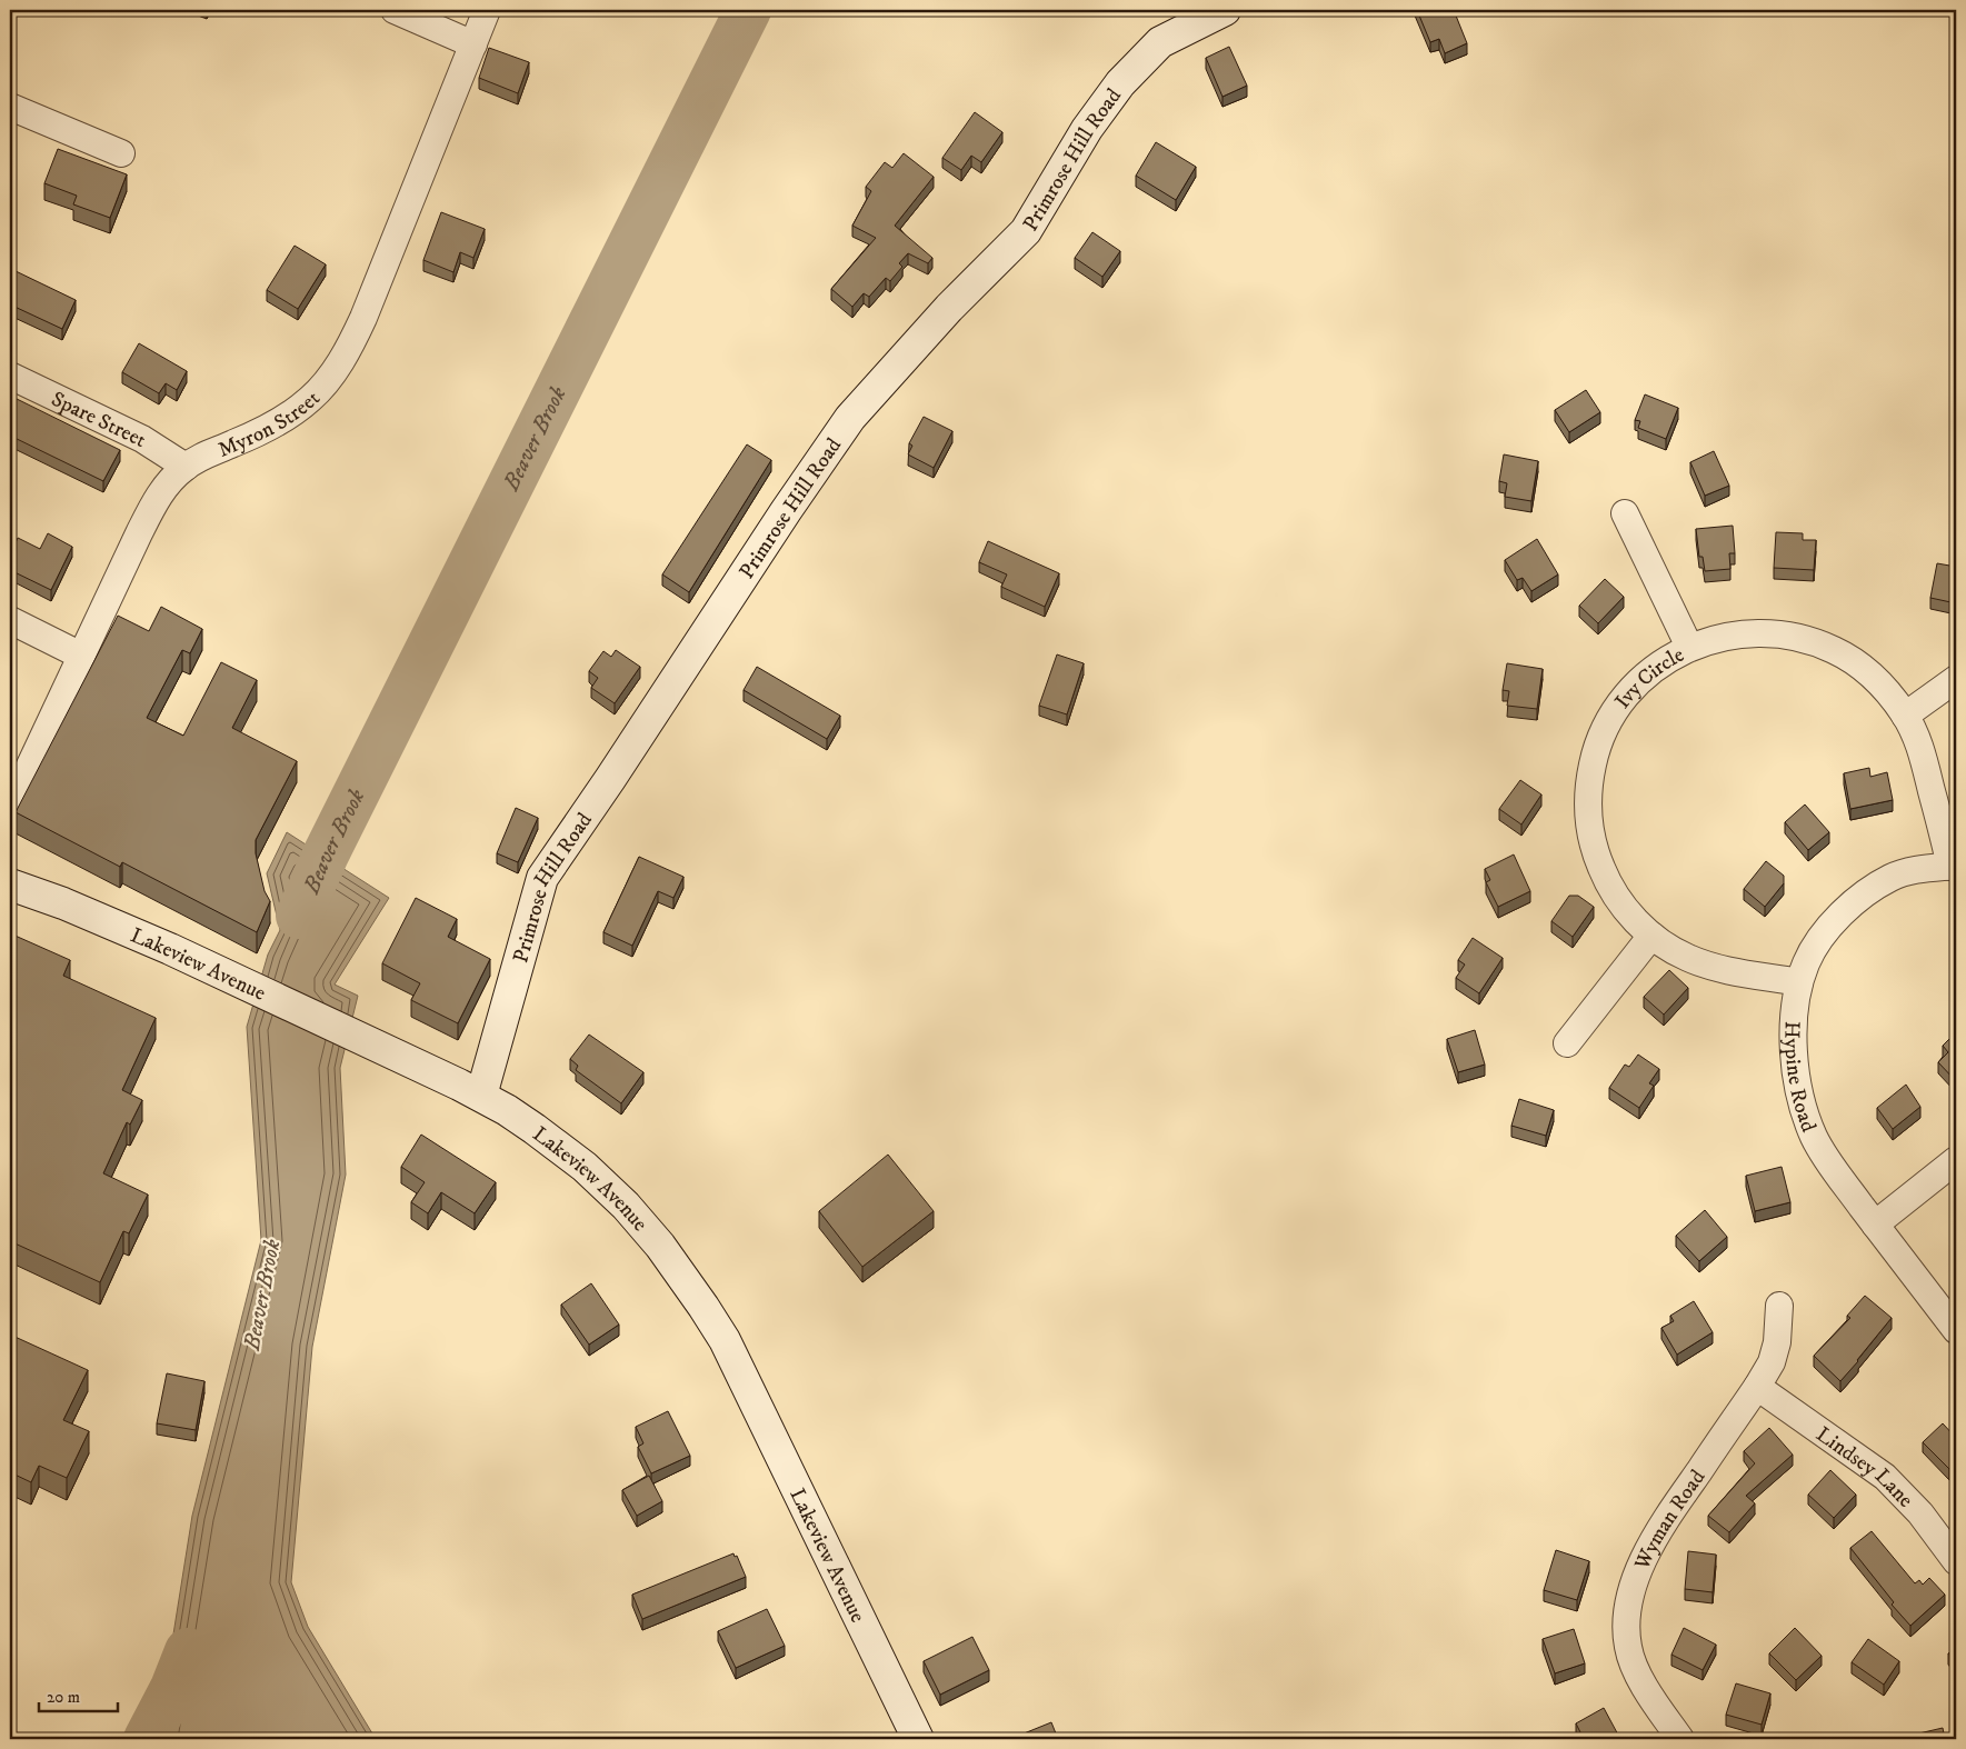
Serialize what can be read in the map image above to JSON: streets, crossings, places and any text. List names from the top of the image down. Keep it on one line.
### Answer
{"streets":{"street":["Primrose Hill Road","Spare Street","Myron Street","Ivy Circle","Lakeview Avenue","Hypine Road","Lindsey Lane","Wyman Road"]},"crossings":[["Primrose Hill Road","Lakeview Avenue"],["Spare Street","Myron Street"],["Ivy Circle","Hypine Road"],["Lindsey Lane","Wyman Road"]],"water":["Beaver Brook"],"scale_bar":"20 m"}
